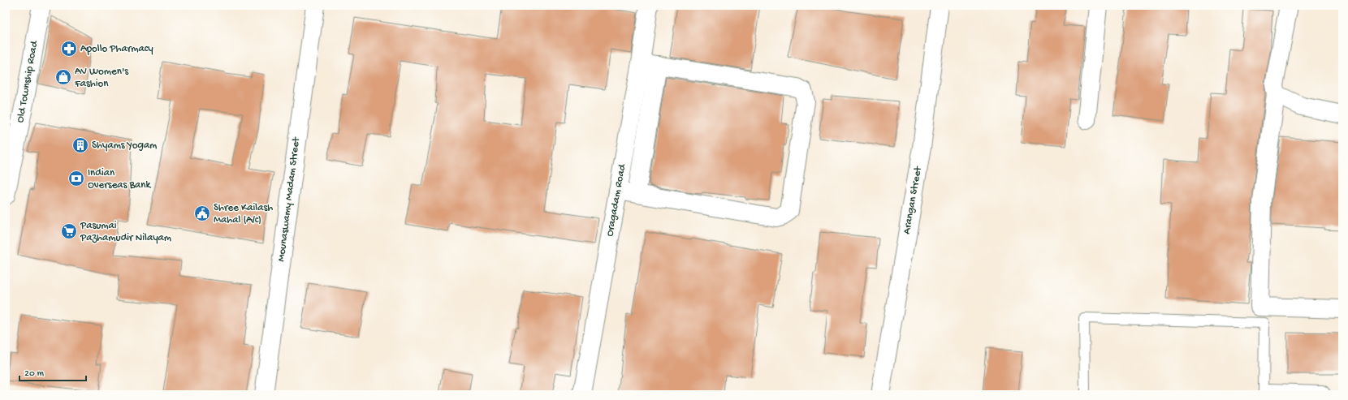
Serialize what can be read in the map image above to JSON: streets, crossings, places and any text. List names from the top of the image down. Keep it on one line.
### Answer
{"streets":{"street":["Old Township Road","Mounaswamy Madam Street","Oragadam Road","Arangan Street"]},"places":{"pharmacy":["Apollo Pharmacy"],"shop":["AV Women's Fashion"],"building":["Shyams Yogam"],"bank":["Indian Overseas Bank"],"public building":["Shree Kailash Mahal (A/c)"],"supermarket":["Pasumai Pazhamudir Nilayam"]},"scale_bar":"20 m"}
